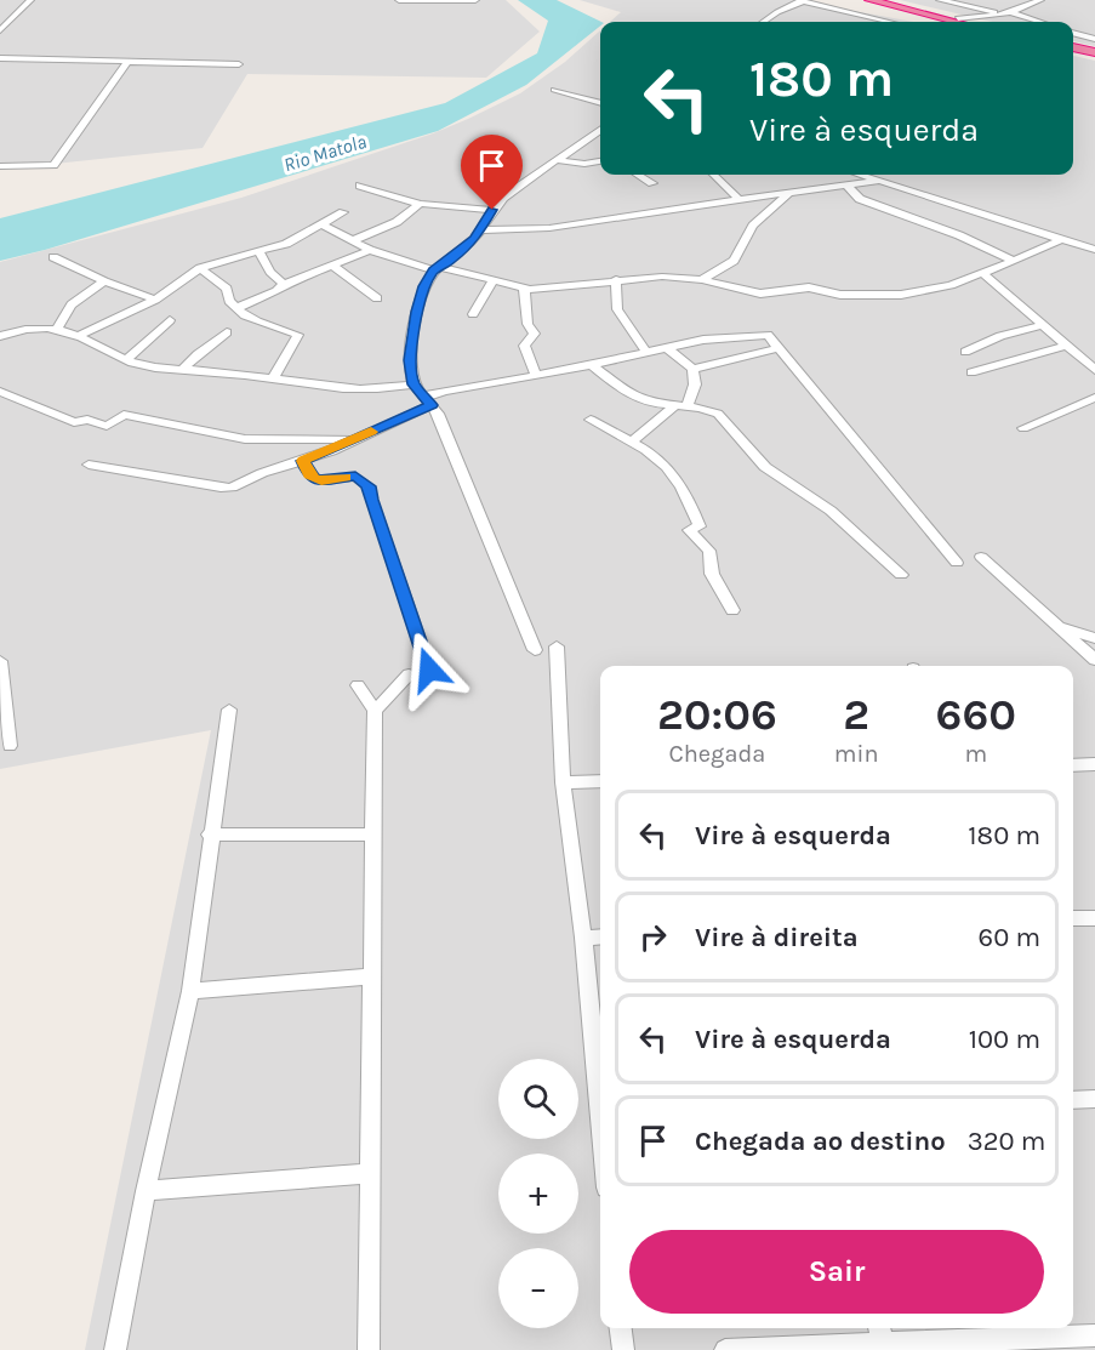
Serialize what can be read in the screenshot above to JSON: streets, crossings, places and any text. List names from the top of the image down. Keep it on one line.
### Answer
{"water":["Rio Matola"],"page":{"turn":["180 m","Vire à esquerda"],"eta":["20:06","Chegada","2","min","660","m"],"list":[{"name":"Vire à esquerda","value":"180 m"},{"name":"Vire à direita","value":"60 m"},{"name":"Vire à esquerda","value":"100 m"},{"name":"Chegada ao destino","value":"320 m"}],"map_buttons":["+","−"],"buttons":"Sair"}}
